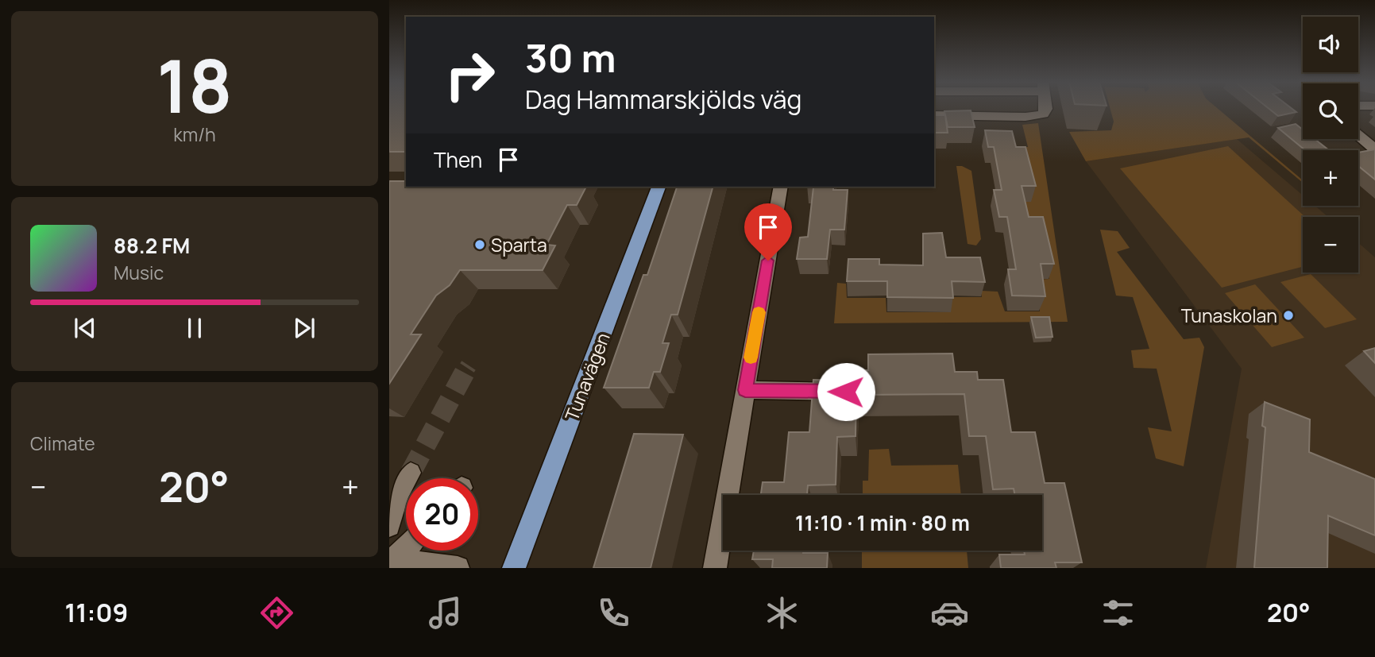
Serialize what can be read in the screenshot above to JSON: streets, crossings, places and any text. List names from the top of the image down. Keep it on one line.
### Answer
{"streets":{"main road":["Tunavägen"]},"places":["Sparta","Tunaskolan"],"page":{"tile":[["18","km/h"],"Climate"],"map_buttons":["+","−"],"turn":["30 m","Dag Hammarskjölds väg"],"then":"Then","song":["88.2 FM","Music"],"heat":["−","20°","+"],"limit":"20","trip":"11:10 · 1 min · 80 m","tabs":["11:09","20°"]}}
